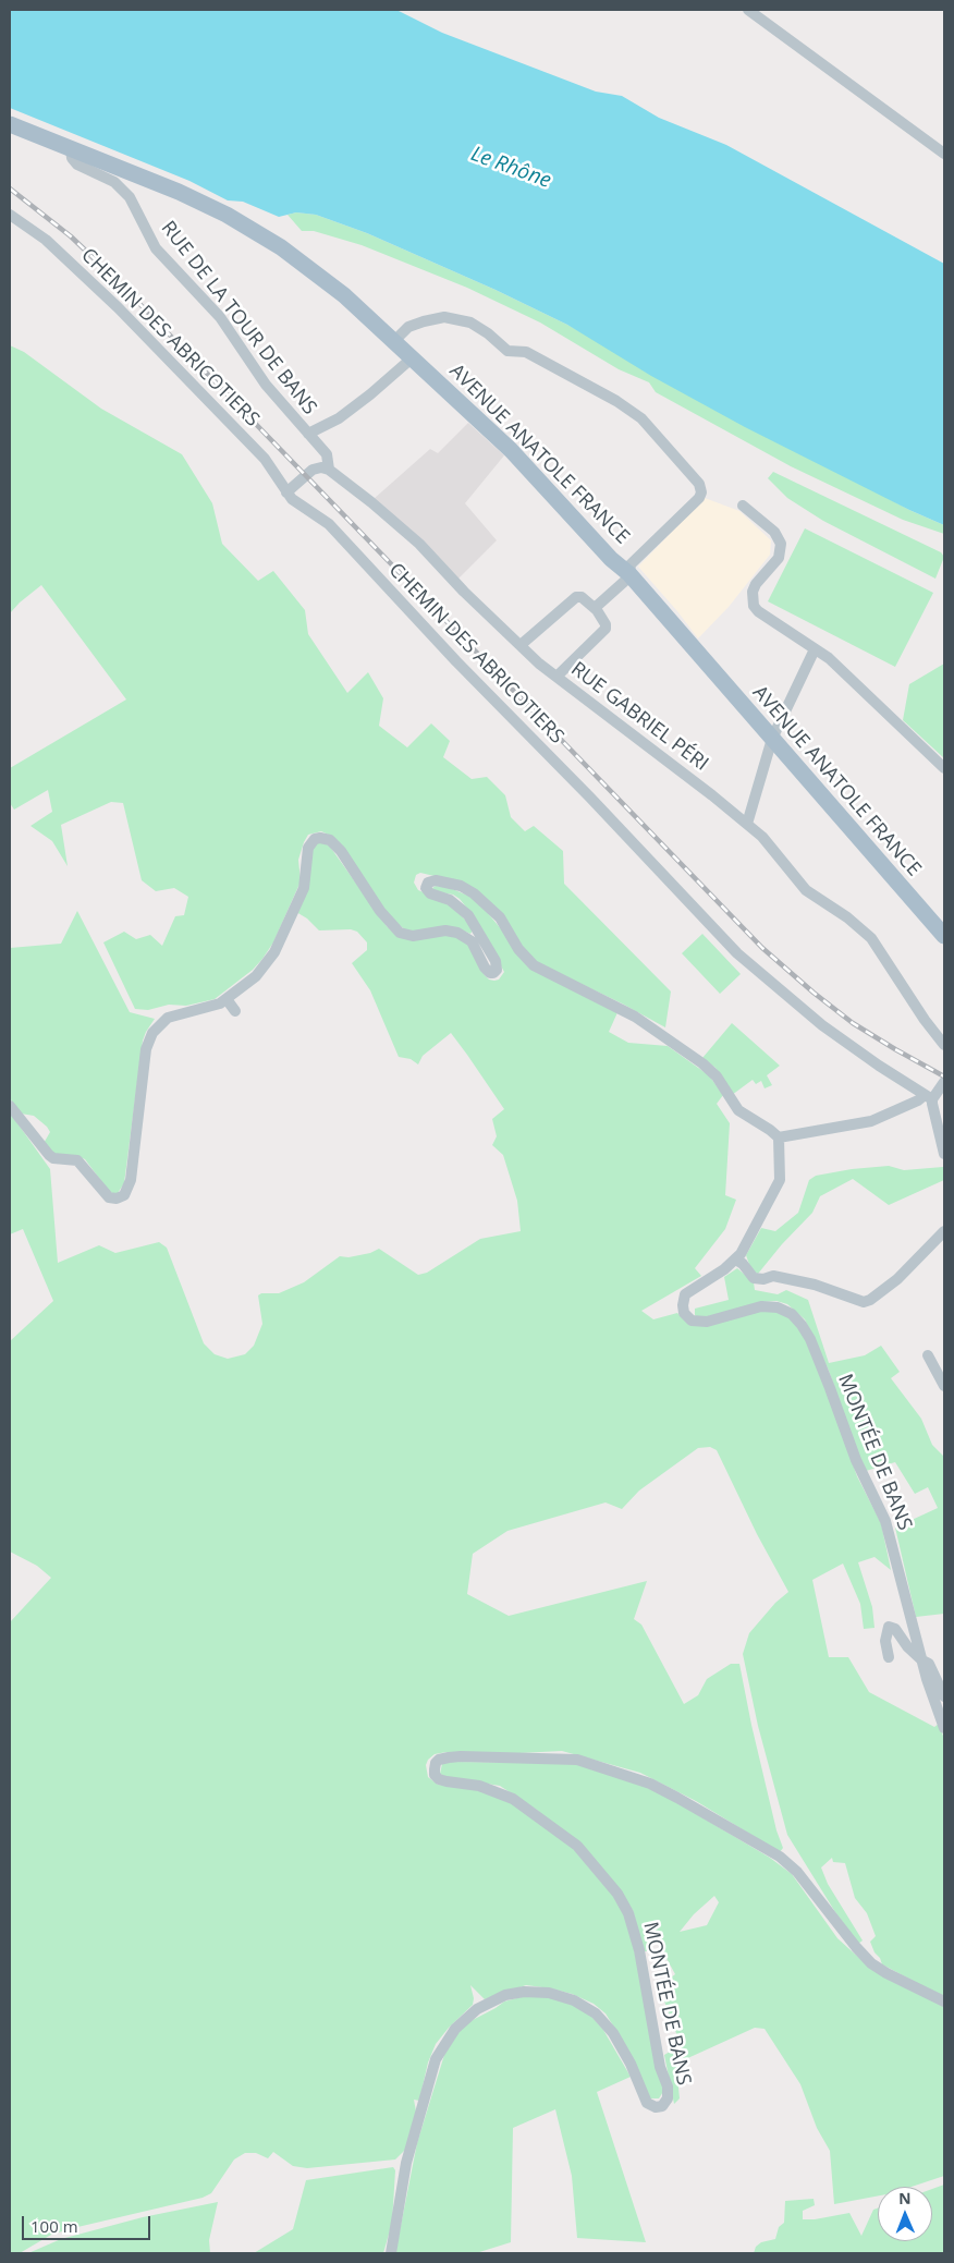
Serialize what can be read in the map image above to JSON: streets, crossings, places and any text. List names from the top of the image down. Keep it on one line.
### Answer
{"streets":{"main road":["AVENUE ANATOLE FRANCE"],"street":["RUE DE LA TOUR DE BANS","CHEMIN DES ABRICOTIERS","RUE GABRIEL PÉRI","MONTÉE DE BANS"]},"crossings":[["RUE DE LA TOUR DE BANS","AVENUE ANATOLE FRANCE"],["RUE DE LA TOUR DE BANS","RUE GABRIEL PÉRI"]],"water":["Le Rhône"],"scale_bar":"100 m","north":"top"}
